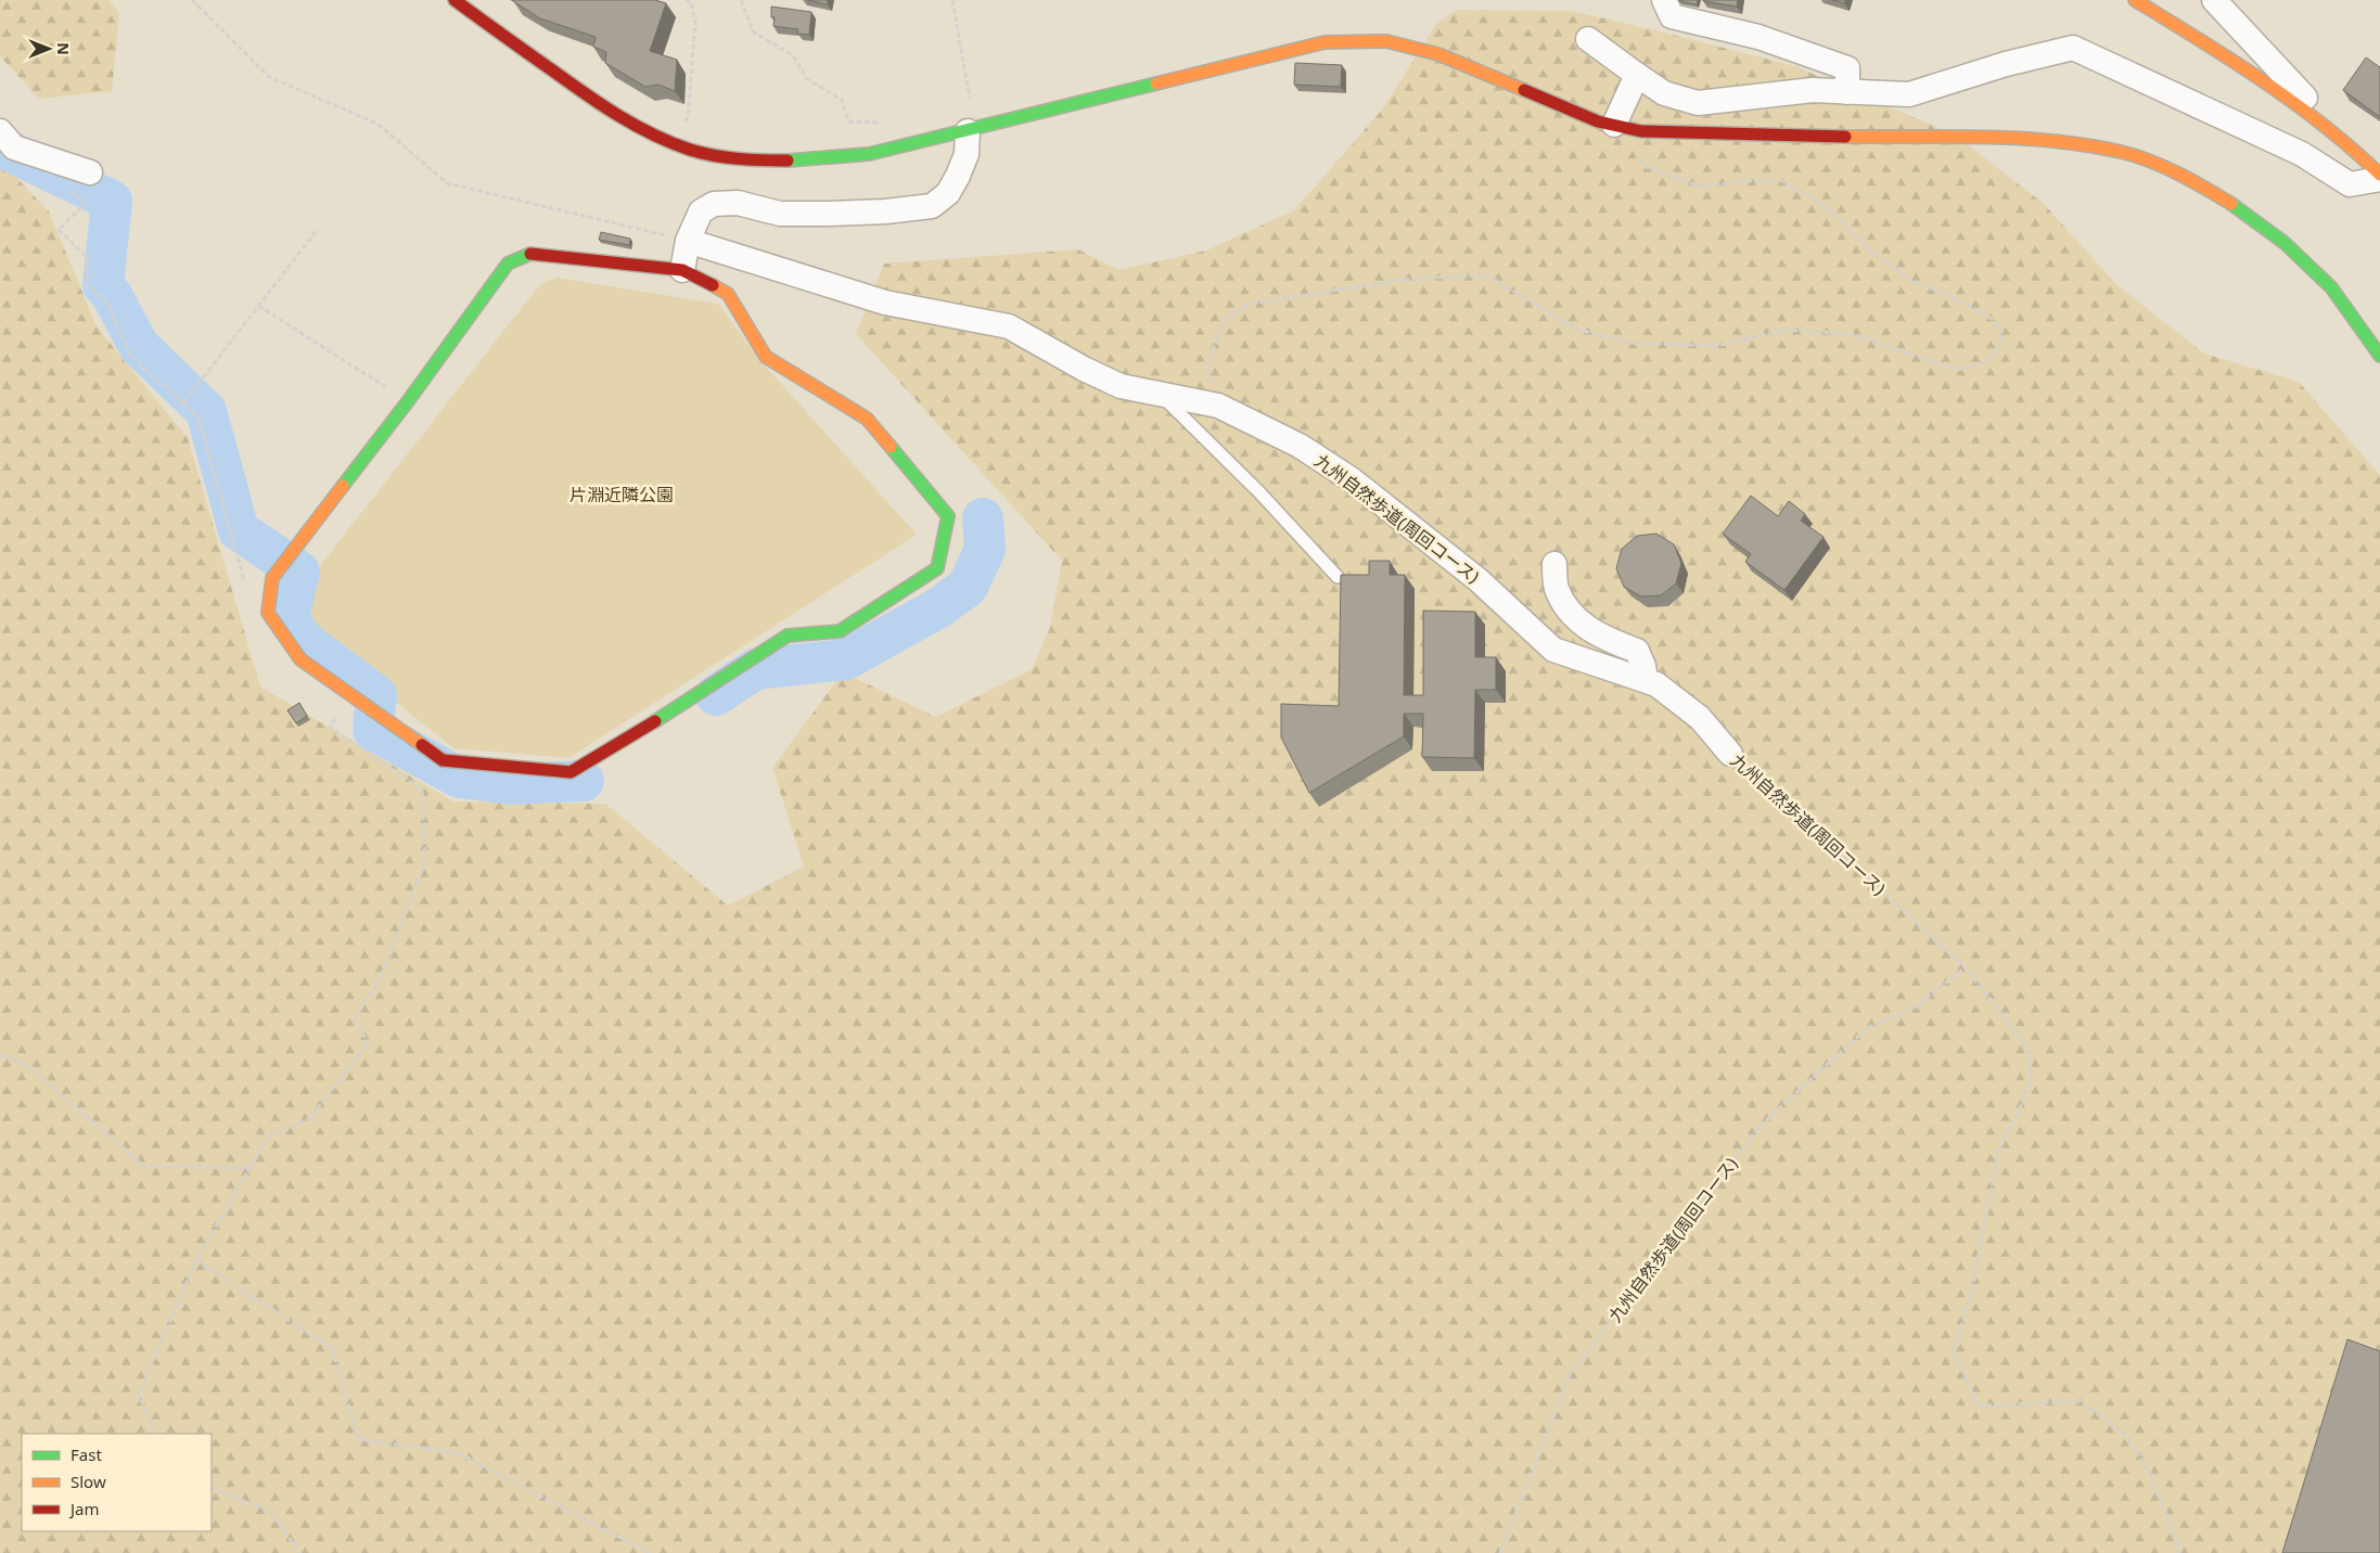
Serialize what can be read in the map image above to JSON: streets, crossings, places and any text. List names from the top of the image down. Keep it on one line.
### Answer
{"streets":{"street":["九州自然歩道(周回コース)"]},"parks":["片淵近隣公園"],"legend":["Fast","Slow","Jam"],"north":"right"}
